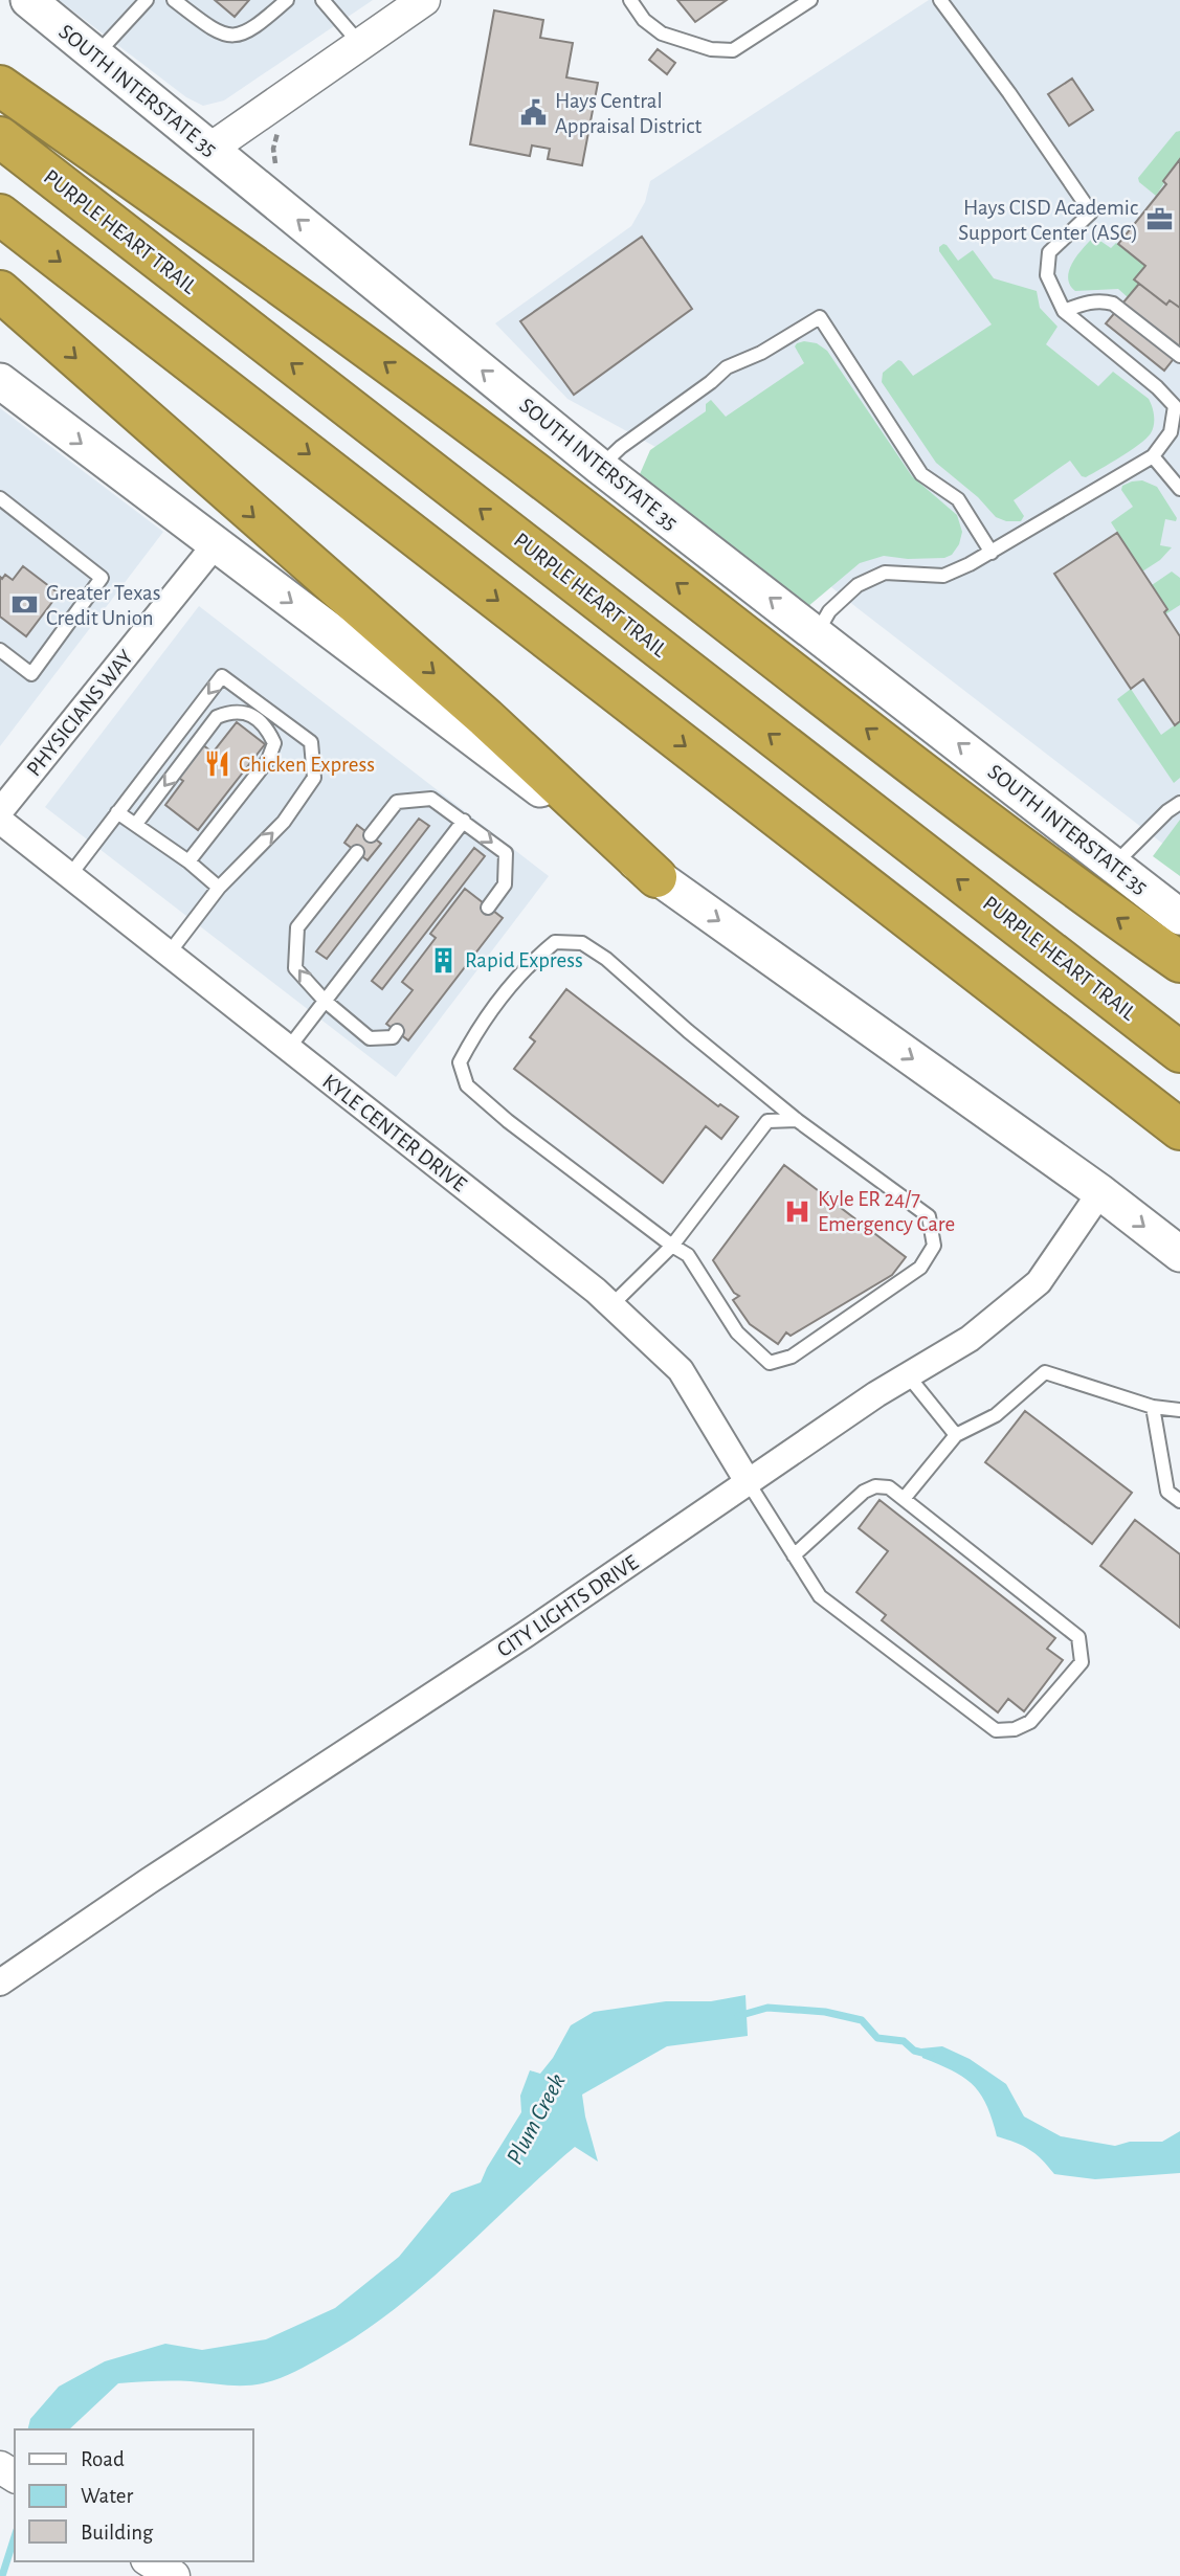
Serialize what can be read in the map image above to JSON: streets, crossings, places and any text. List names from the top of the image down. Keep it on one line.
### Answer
{"streets":{"highway":["PURPLE HEART TRAIL"],"main road":["SOUTH INTERSTATE 35"],"street":["PHYSICIANS WAY","KYLE CENTER DRIVE","CITY LIGHTS DRIVE"]},"crossings":[["KYLE CENTER DRIVE","CITY LIGHTS DRIVE"]],"water":["Plum Creek"],"places":{"public building":["Hays Central Appraisal District"],"office":["Hays CISD Academic Support Center (ASC)"],"bank":["Greater Texas Credit Union"],"restaurant":["Chicken Express"],"building":["Rapid Express"],"hospital":["Kyle ER 24/7 Emergency Care"]},"legend":["Road","Water","Building"]}
